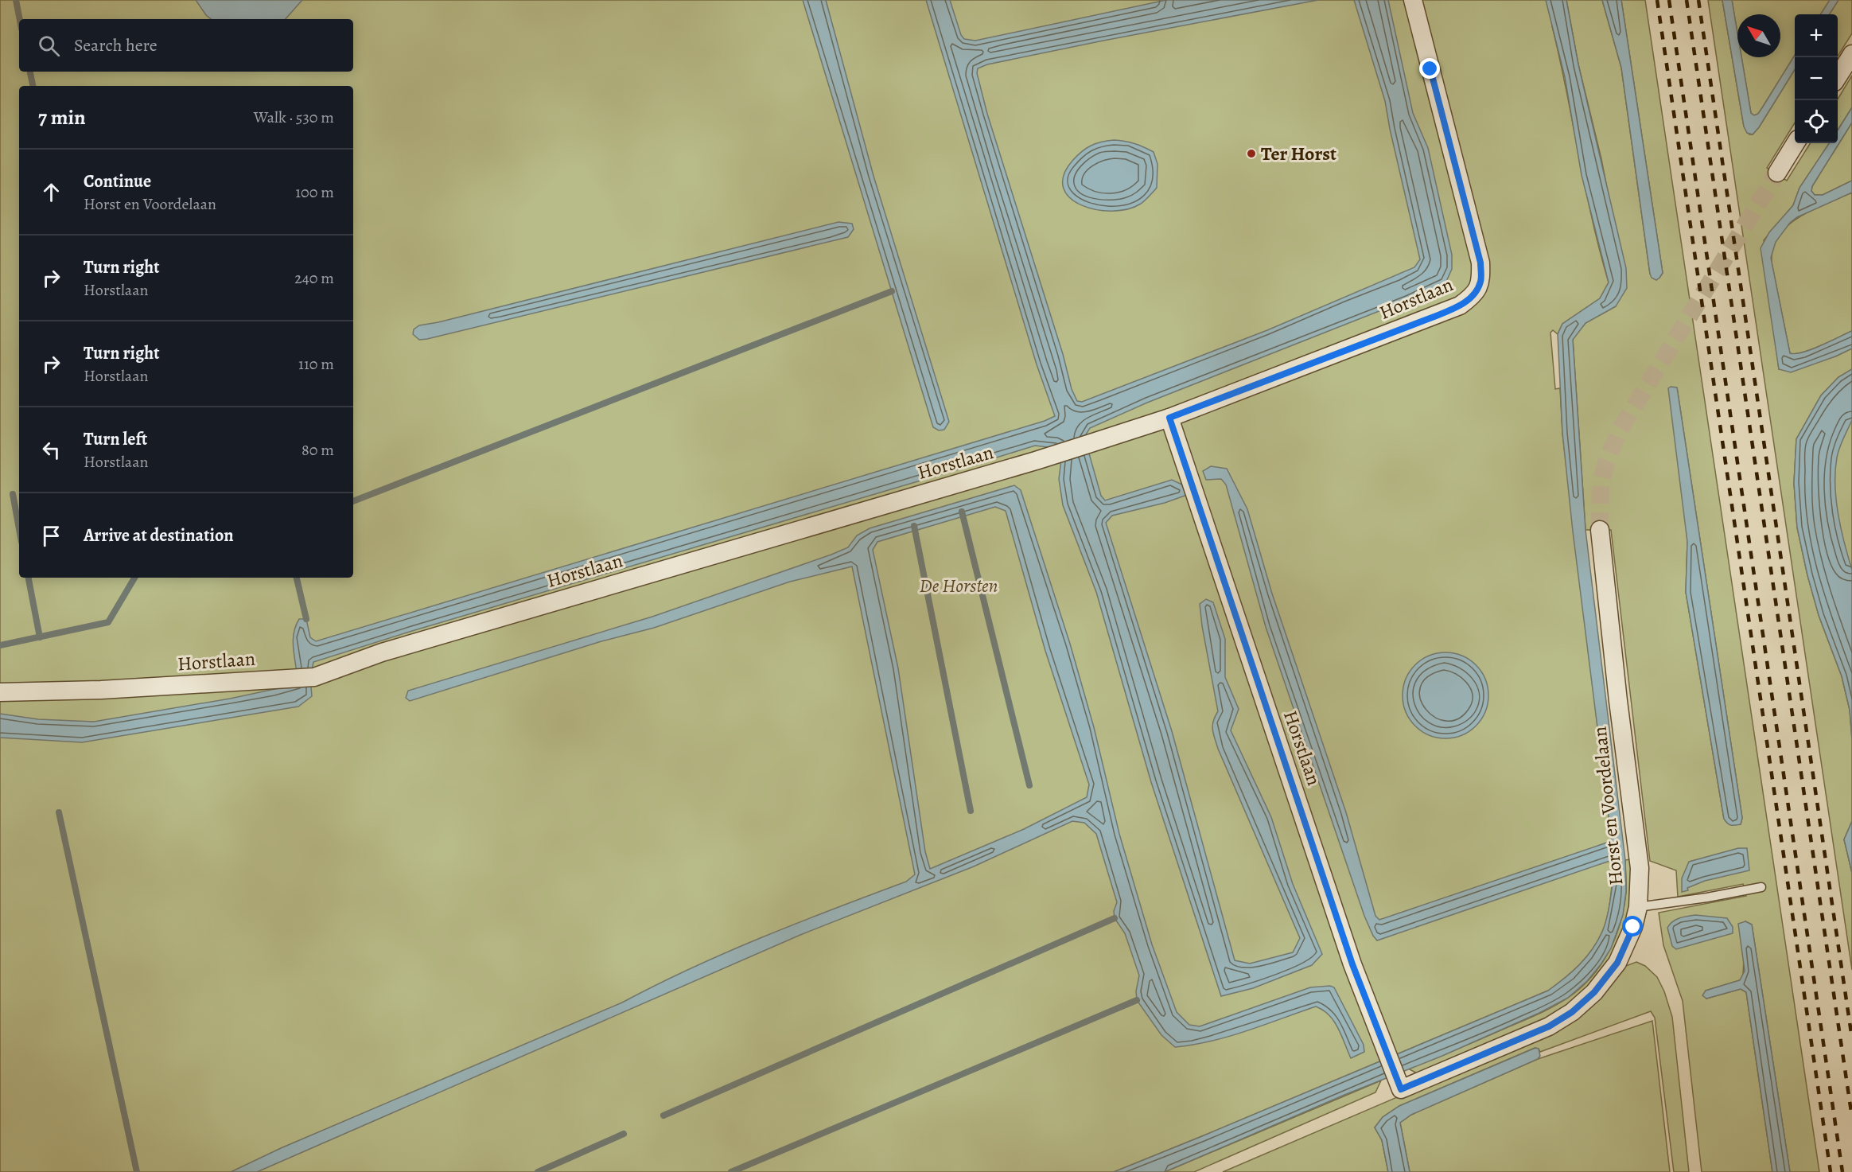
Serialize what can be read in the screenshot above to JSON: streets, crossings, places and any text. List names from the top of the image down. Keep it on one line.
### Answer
{"streets":{"street":["Horstlaan","Horst en Voordelaan"]},"crossings":[["Horstlaan","Horst en Voordelaan"]],"parks":["De Horsten"],"places":["Ter Horst"],"north":"top left","page":{"map_buttons":["+","−"],"search":"Search here","heading":["7 min","Walk · 530 m"],"list":[["Continue","Horst en Voordelaan","100 m"],["Turn right","Horstlaan","240 m"],["Turn right","Horstlaan","110 m"],["Turn left","Horstlaan","80 m"],"Arrive at destination"]}}
